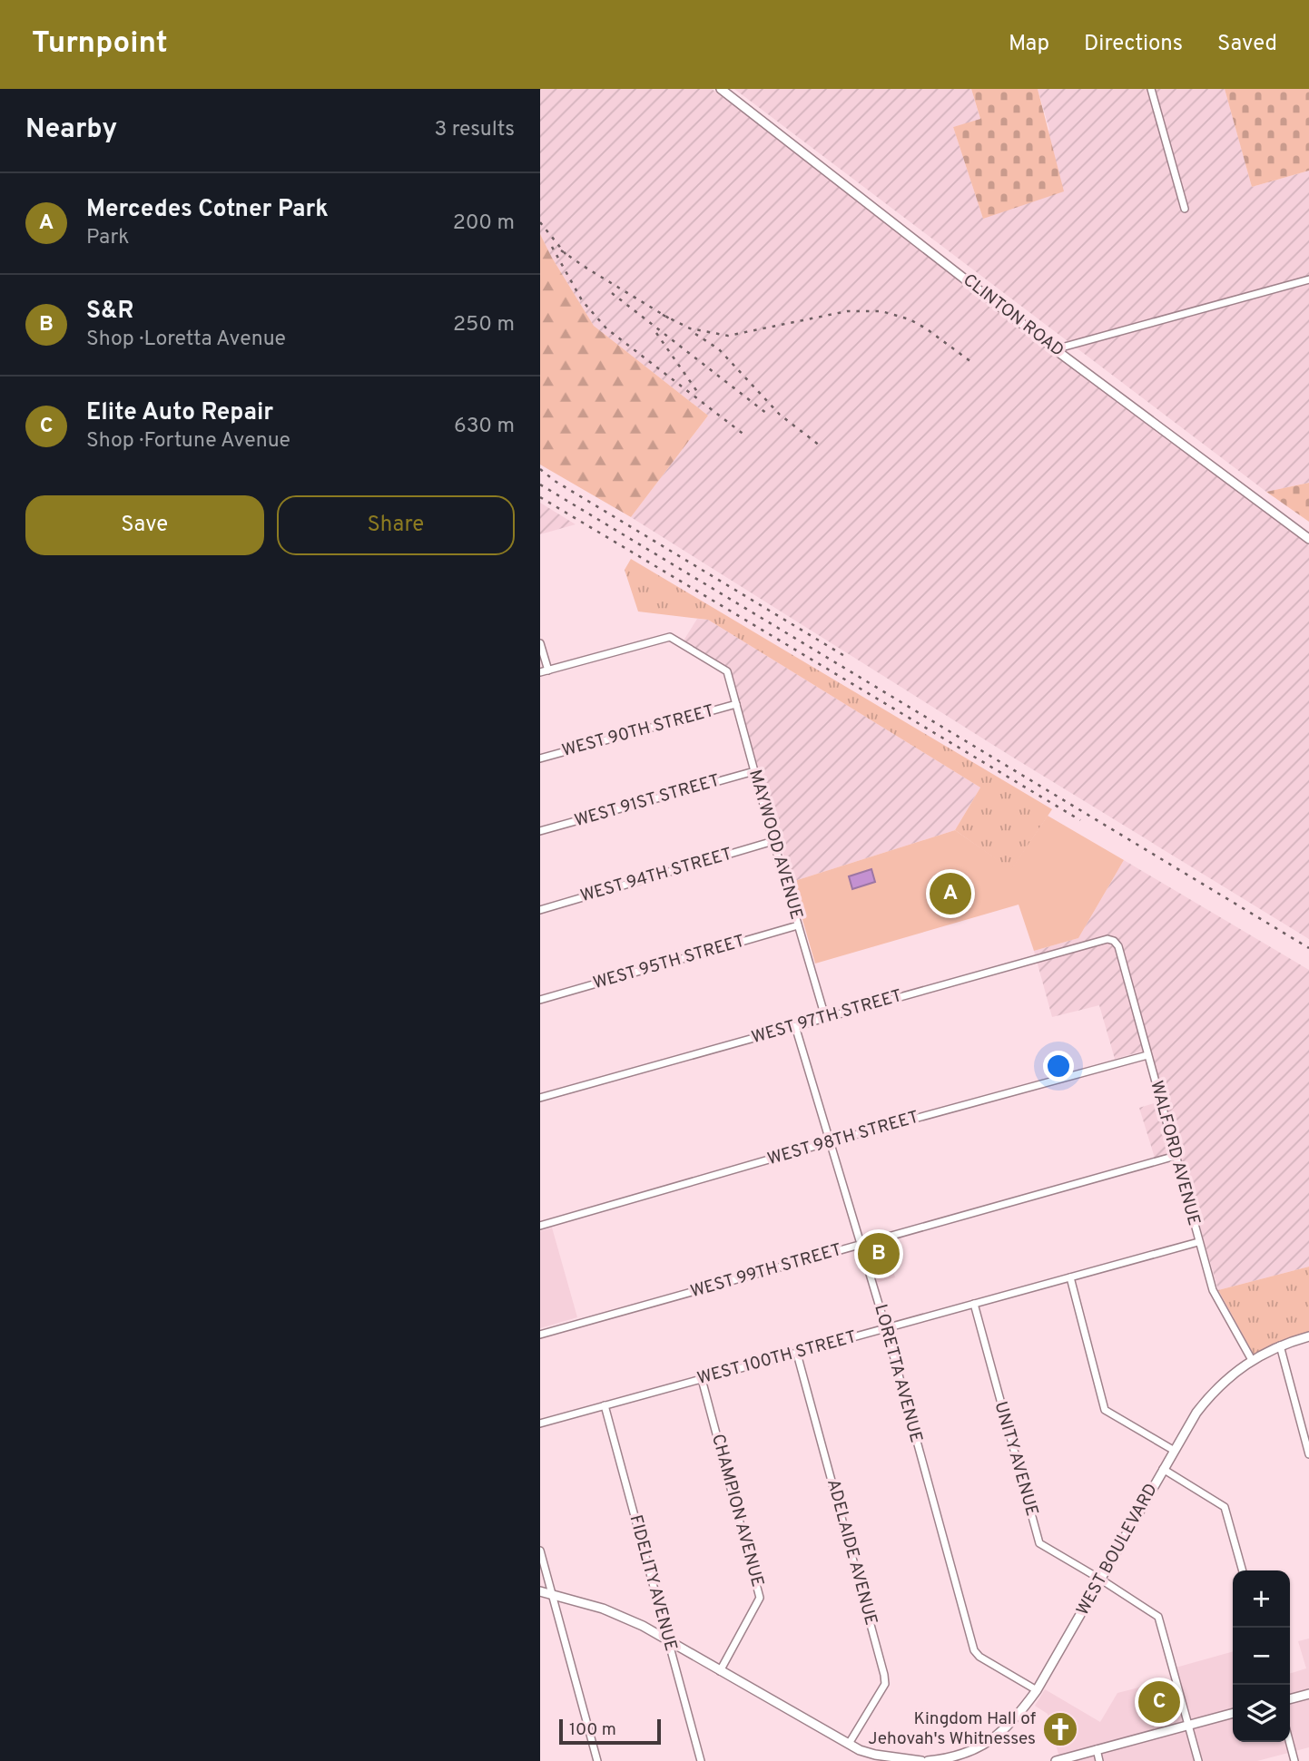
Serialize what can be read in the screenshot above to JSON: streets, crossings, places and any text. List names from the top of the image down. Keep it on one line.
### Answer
{"streets":{"street":["CLINTON ROAD","WEST 90TH STREET","WEST 91ST STREET","MAYWOOD AVENUE","WEST 94TH STREET","WEST 95TH STREET","WEST 97TH STREET","WEST 98TH STREET","WALFORD AVENUE","WEST 99TH STREET","WEST 100TH STREET","LORETTA AVENUE","UNITY AVENUE","CHAMPION AVENUE","WEST BOULEVARD","ADELAIDE AVENUE","FIDELITY AVENUE"]},"crossings":[["WEST 90TH STREET","MAYWOOD AVENUE"],["WEST 91ST STREET","MAYWOOD AVENUE"],["MAYWOOD AVENUE","WEST 94TH STREET"],["MAYWOOD AVENUE","WEST 95TH STREET"],["MAYWOOD AVENUE","WEST 97TH STREET"],["WEST 97TH STREET","WALFORD AVENUE"],["WEST 97TH STREET","LORETTA AVENUE"],["WEST 98TH STREET","WALFORD AVENUE"],["WEST 98TH STREET","LORETTA AVENUE"],["WALFORD AVENUE","WEST 99TH STREET"],["WALFORD AVENUE","WEST 100TH STREET"],["WALFORD AVENUE","WEST BOULEVARD"],["WEST 99TH STREET","LORETTA AVENUE"],["WEST 100TH STREET","LORETTA AVENUE"],["WEST 100TH STREET","UNITY AVENUE"],["WEST 100TH STREET","CHAMPION AVENUE"],["WEST 100TH STREET","ADELAIDE AVENUE"],["WEST 100TH STREET","FIDELITY AVENUE"],["LORETTA AVENUE","WEST BOULEVARD"],["UNITY AVENUE","WEST BOULEVARD"]],"places":{"church":["Kingdom Hall of Jehovah's Whitnesses"]},"scale_bar":"100 m","page":{"header":"Turnpoint","nav":["Map","Directions","Saved"],"heading":["Nearby","3 results"],"list":[{"mark":"A","name":"Mercedes Cotner Park","note":"Park","value":"200 m"},{"mark":"B","name":"S&R","note":"Shop · Loretta Avenue","value":"250 m"},{"mark":"C","name":"Elite Auto Repair","note":"Shop · Fortune Avenue","value":"630 m"}],"buttons":["Save","Share"],"pins":["A","B","C"],"map_buttons":["+","−"],"scale":"100 m"}}
